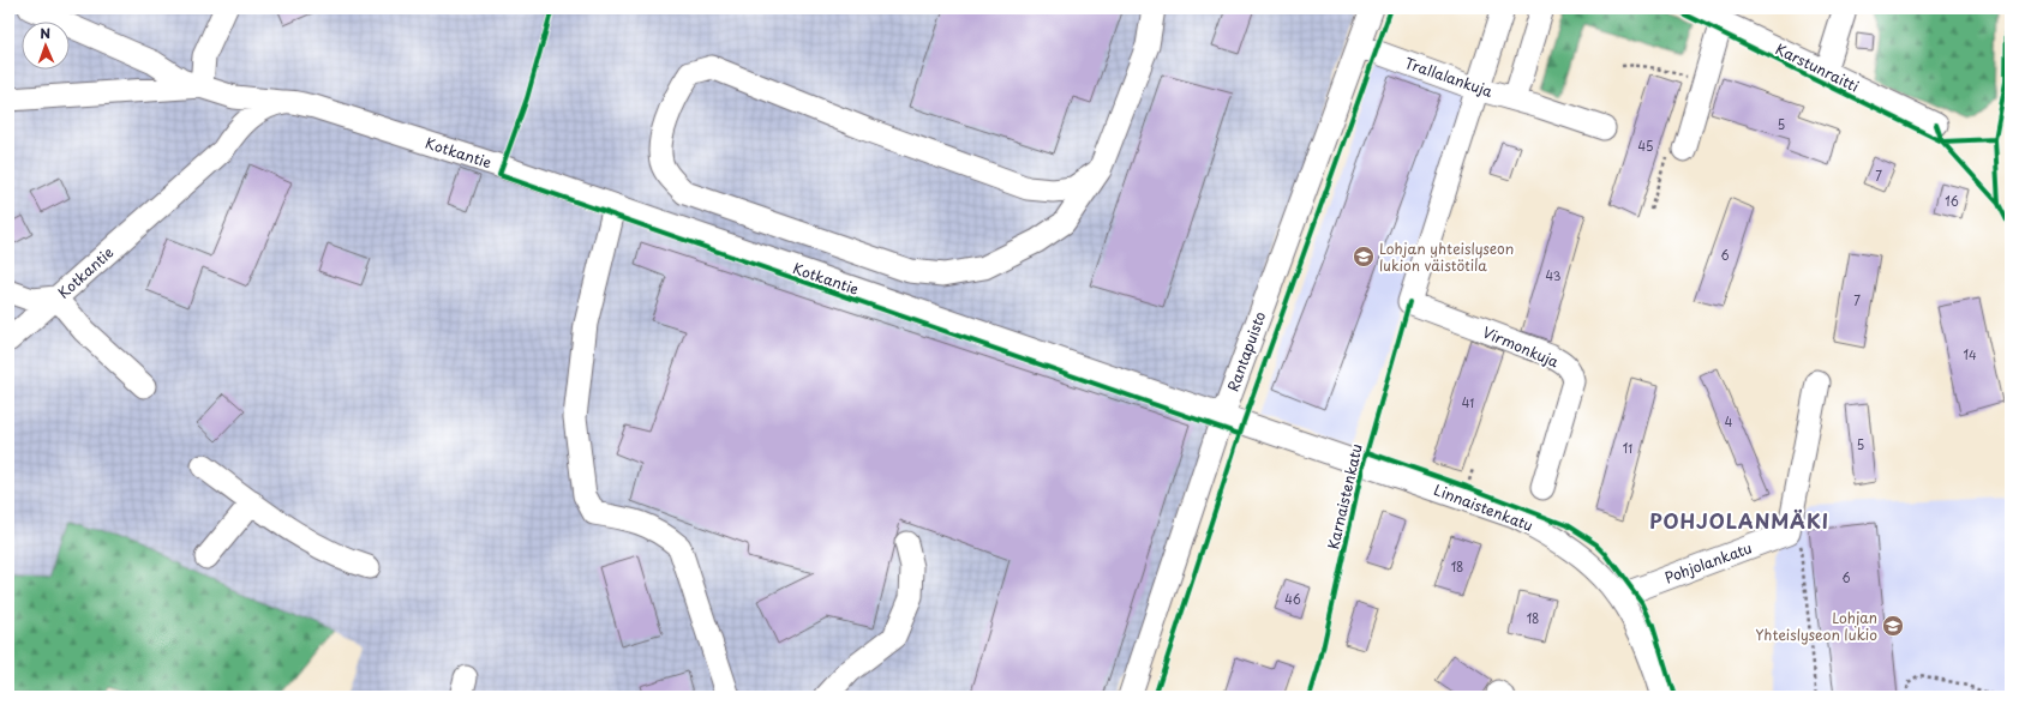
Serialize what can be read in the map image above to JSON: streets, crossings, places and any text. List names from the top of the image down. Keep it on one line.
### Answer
{"streets":{"street":["Karstunraitti","Trallalankuja","Kotkantie","Virmonkuja","Rantapuisto","Linnaistenkatu","Pohjolankatu"],"cycle path":["Karnaistenkatu"]},"crossings":[["Trallalankuja","Virmonkuja"],["Trallalankuja","Rantapuisto"],["Kotkantie","Rantapuisto"],["Kotkantie","Linnaistenkatu"],["Rantapuisto","Linnaistenkatu"],["Linnaistenkatu","Pohjolankatu"]],"districts":["POHJOLANMÄKI"],"places":{"school or university":["Lohjan yhteislyseon lukion väistötila","Lohjan Yhteislyseon lukio"]},"house_numbers":["5","45","7","16","6","43","7","14","41","4","5","11","18","6","46","18"],"north":"top"}
